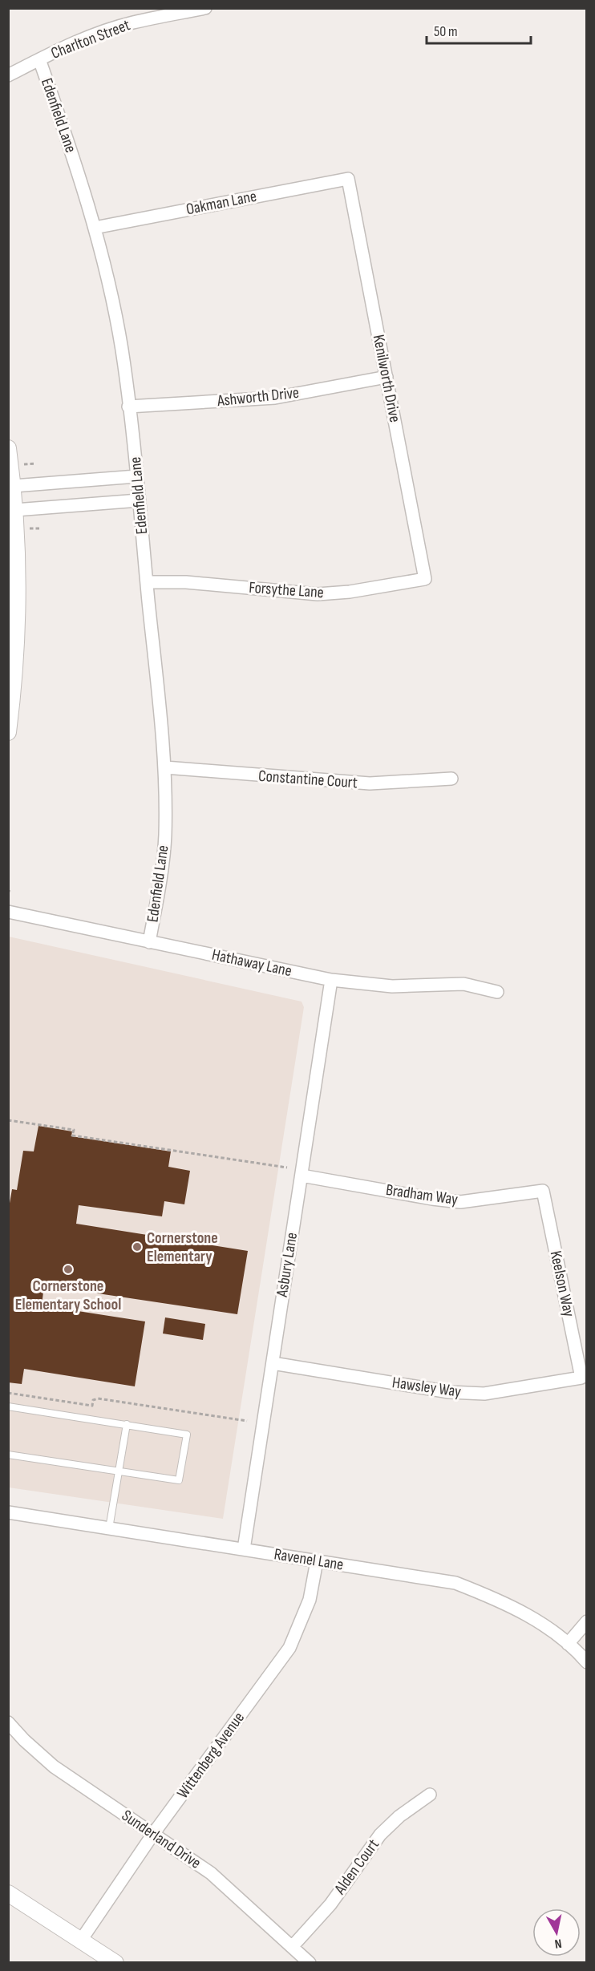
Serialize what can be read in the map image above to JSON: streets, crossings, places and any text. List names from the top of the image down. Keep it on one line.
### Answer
{"streets":{"street":["Charlton Street","Edenfield Lane","Oakman Lane","Kenilworth Drive","Ashworth Drive","Forsythe Lane","Constantine Court","Hathaway Lane","Bradham Way","Asbury Lane","Keelson Way","Hawsley Way","Ravenel Lane","Wittenberg Avenue","Sunderland Drive","Alden Court"]},"crossings":[["Charlton Street","Edenfield Lane"],["Edenfield Lane","Oakman Lane"],["Edenfield Lane","Ashworth Drive"],["Edenfield Lane","Forsythe Lane"],["Edenfield Lane","Constantine Court"],["Edenfield Lane","Hathaway Lane"],["Oakman Lane","Kenilworth Drive"],["Kenilworth Drive","Ashworth Drive"],["Kenilworth Drive","Forsythe Lane"],["Hathaway Lane","Asbury Lane"],["Bradham Way","Asbury Lane"],["Bradham Way","Keelson Way"],["Asbury Lane","Hawsley Way"],["Asbury Lane","Ravenel Lane"],["Keelson Way","Hawsley Way"],["Ravenel Lane","Wittenberg Avenue"],["Wittenberg Avenue","Sunderland Drive"],["Sunderland Drive","Alden Court"]],"places":["Cornerstone Elementary","Cornerstone Elementary School"],"scale_bar":"50 m","north":"bottom"}
